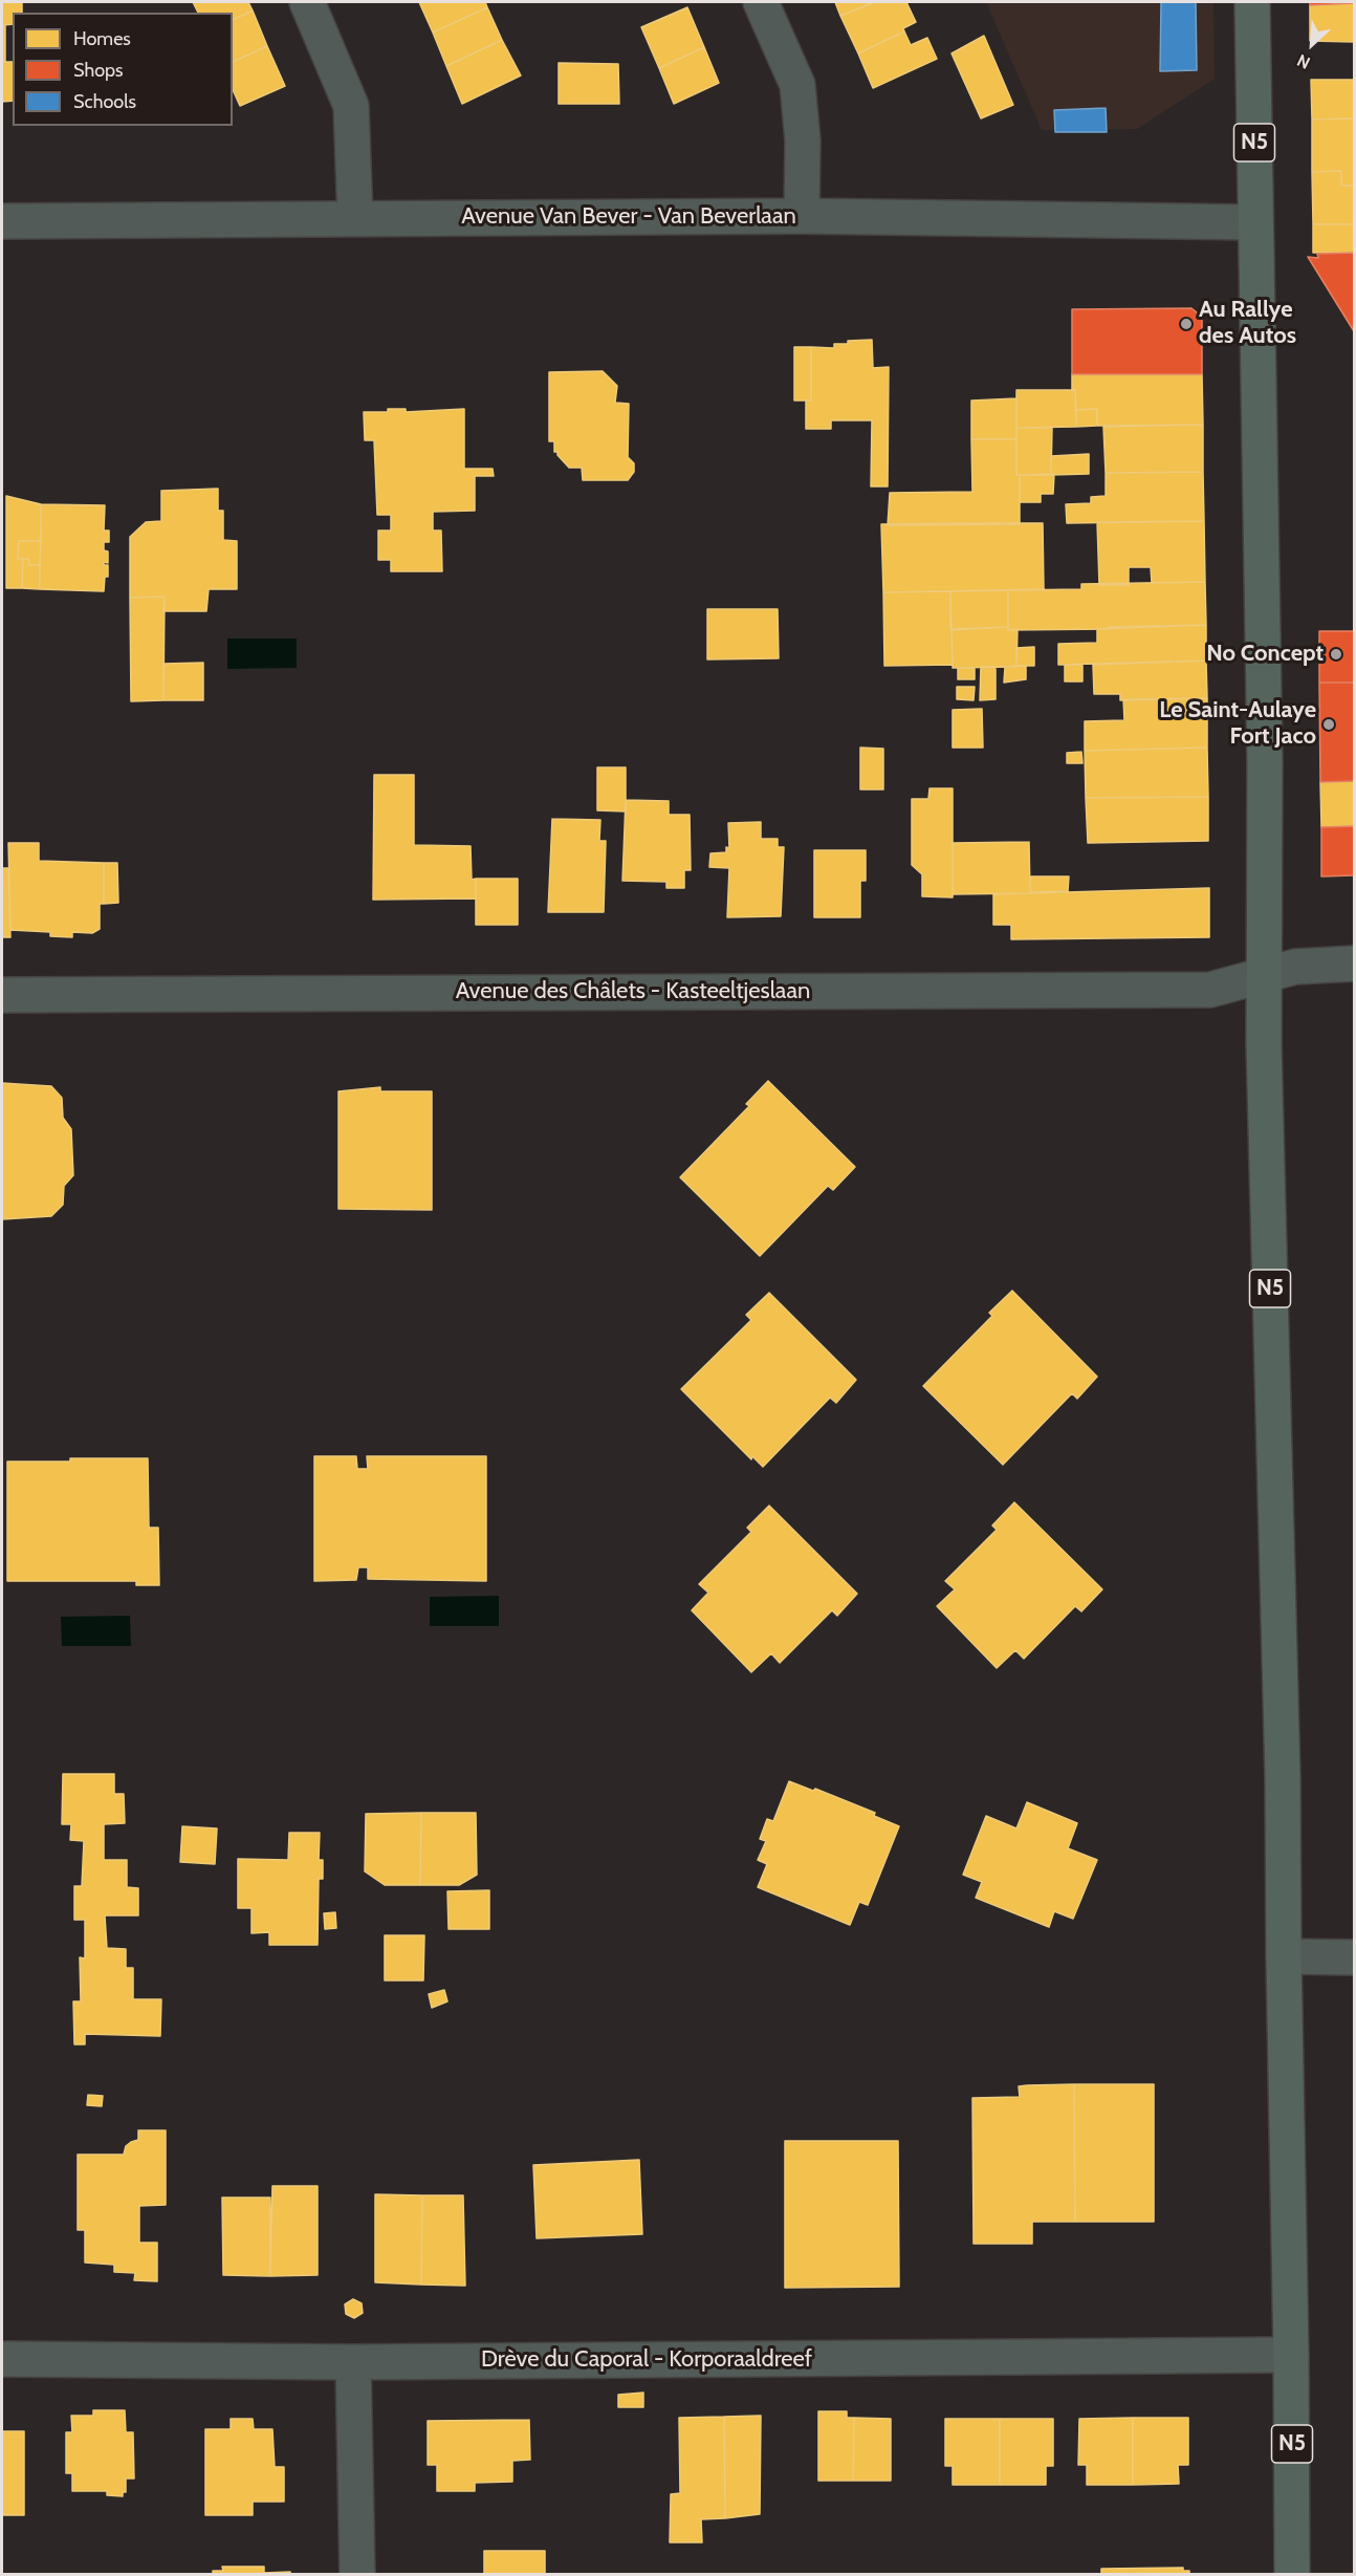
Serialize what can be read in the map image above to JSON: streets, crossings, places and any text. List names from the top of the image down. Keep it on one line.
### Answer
{"streets":{"main road":["N5"],"street":["Avenue Van Bever - Van Beverlaan","Avenue des Châlets - Kasteeltjeslaan","Drève du Caporal - Korporaaldreef"]},"crossings":[["N5","Avenue Van Bever - Van Beverlaan"],["N5","Avenue des Châlets - Kasteeltjeslaan"],["N5","Drève du Caporal - Korporaaldreef"]],"places":["Au Rallye des Autos","No Concept","Le Saint-Aulaye Fort Jaco"],"legend":["Homes","Shops","Schools"],"north":"bottom left"}
